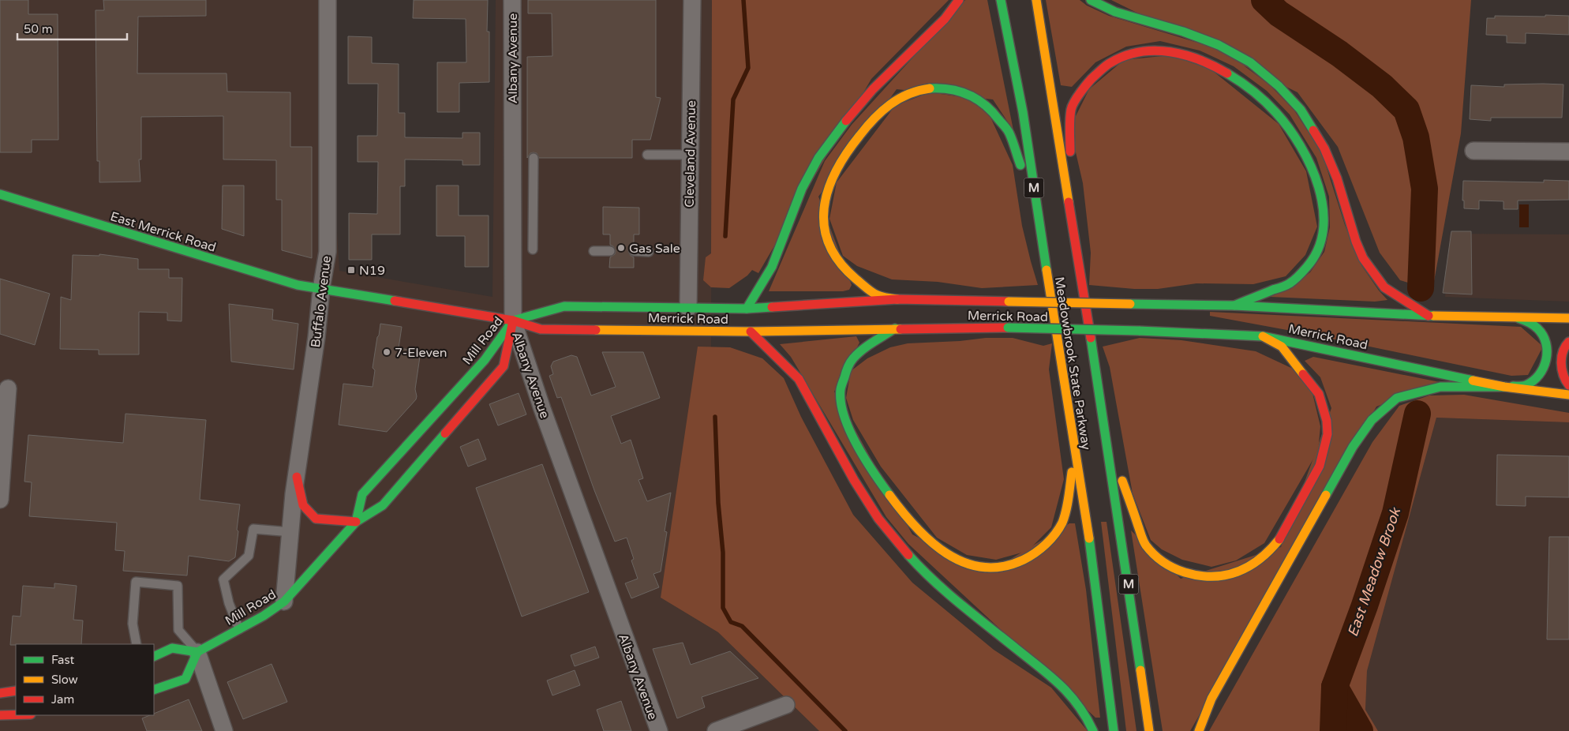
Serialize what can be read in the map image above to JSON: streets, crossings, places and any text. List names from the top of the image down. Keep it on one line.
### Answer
{"streets":{"main road":["M","East Merrick Road","Merrick Road","Mill Road","Meadowbrook State Parkway"],"street":["Albany Avenue","Cleveland Avenue","Buffalo Avenue"]},"crossings":[["Albany Avenue","Merrick Road"],["Albany Avenue","Mill Road"],["Cleveland Avenue","Merrick Road"],["East Merrick Road","Buffalo Avenue"],["East Merrick Road","Merrick Road"],["Buffalo Avenue","Merrick Road"],["Buffalo Avenue","Mill Road"],["Merrick Road","Mill Road"]],"water":["East Meadow Brook"],"places":{"other":["Gas Sale","7-Eleven"],"transit":["N19"]},"legend":["Fast","Slow","Jam"],"scale_bar":"50 m"}
